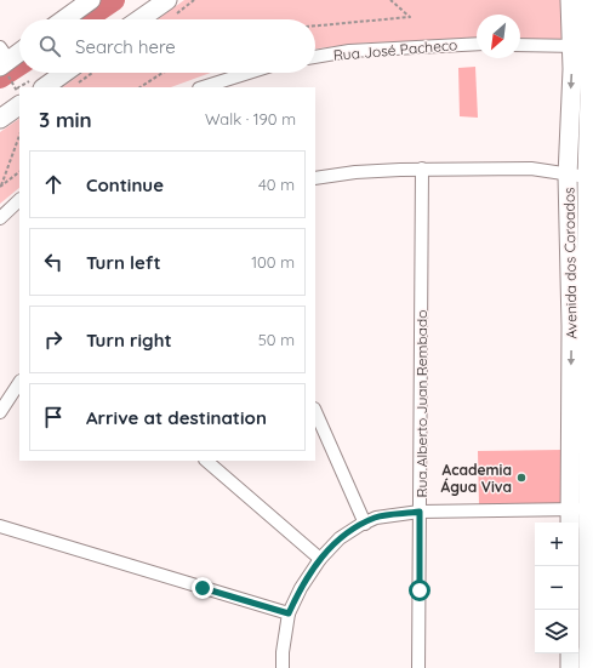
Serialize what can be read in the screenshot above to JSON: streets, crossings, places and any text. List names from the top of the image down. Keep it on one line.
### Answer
{"streets":{"street":["Rua José Pacheco","Avenida dos Coroados","Rua Alberto Juan Rembado"]},"places":["Academia Água Viva"],"north":"bottom left","page":{"search":"Search here","heading":["3 min","Walk · 190 m"],"list":[["Continue","40 m"],["Turn left","100 m"],["Turn right","50 m"],"Arrive at destination"],"map_buttons":["+","−"]}}
